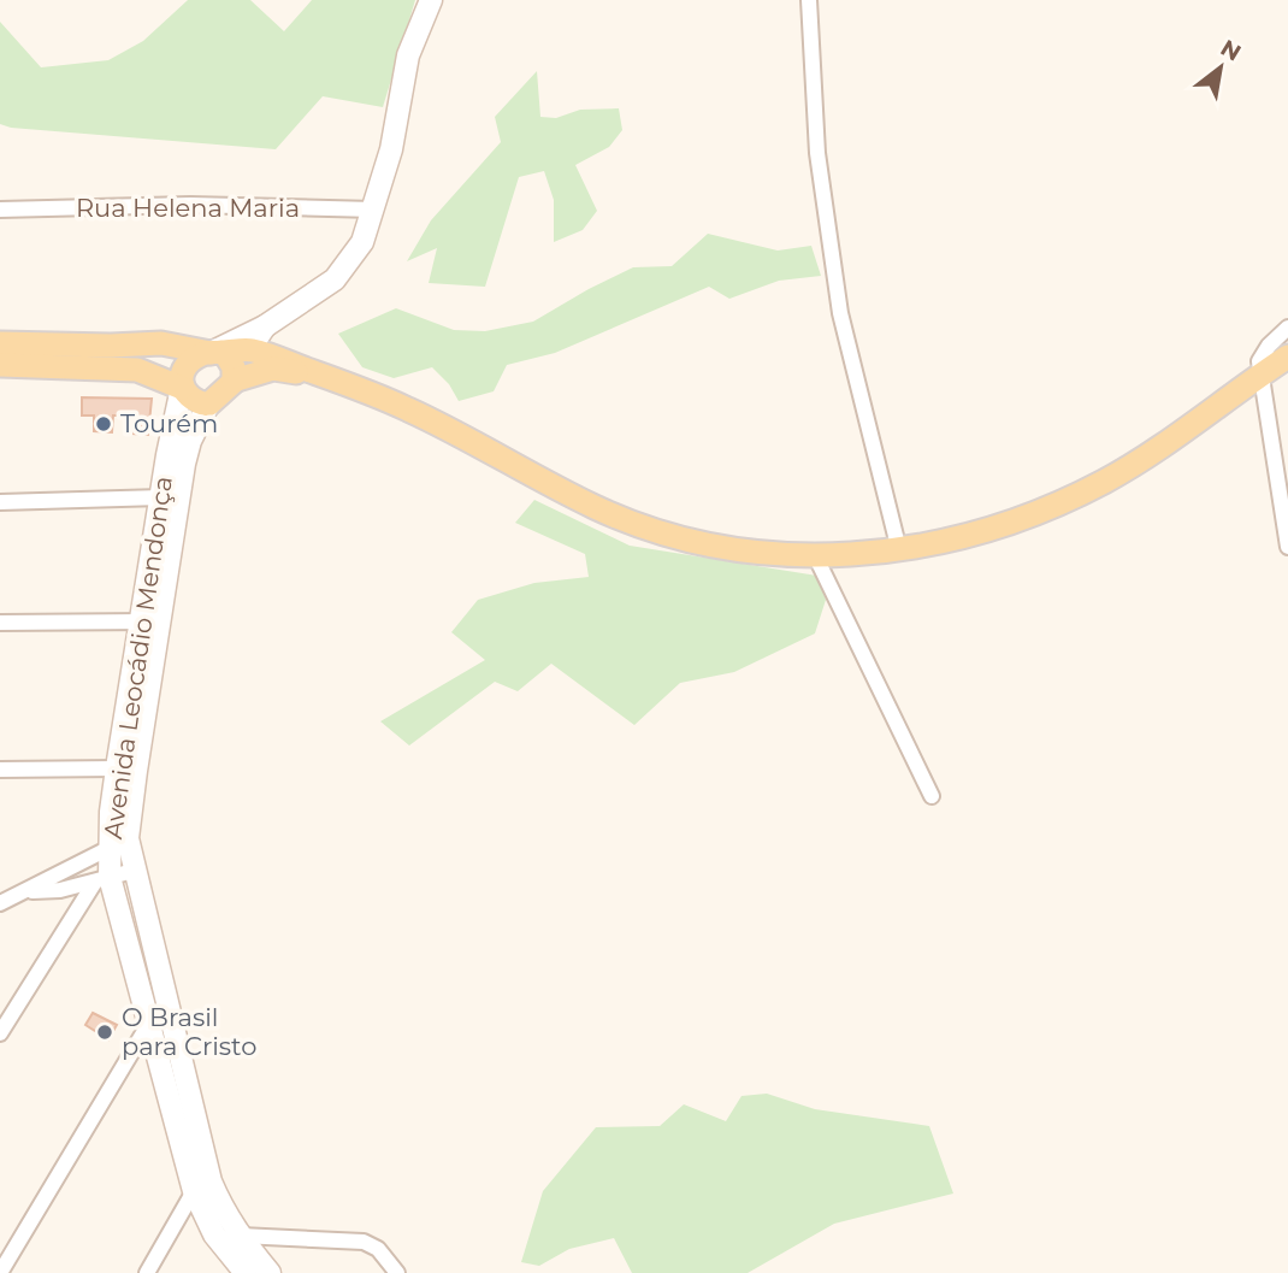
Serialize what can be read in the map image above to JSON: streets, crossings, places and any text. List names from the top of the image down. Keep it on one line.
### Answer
{"streets":{"street":["Rua Helena Maria","Avenida Leocádio Mendonça"]},"places":["Tourém","O Brasil para Cristo"],"north":"top right"}
